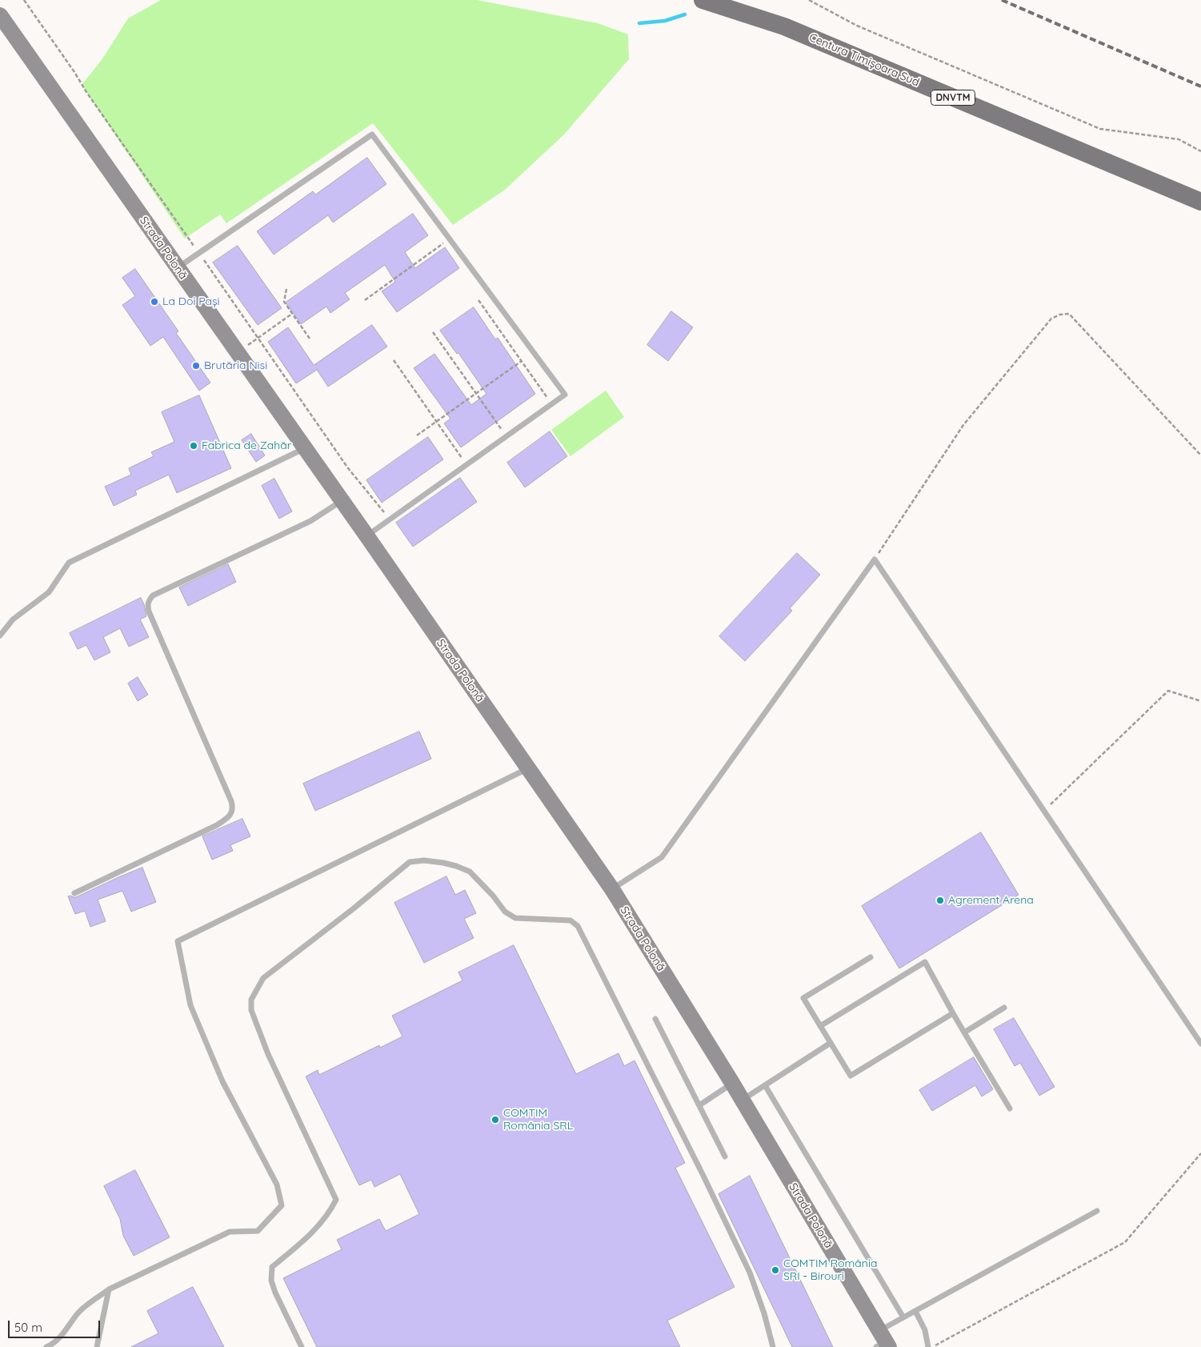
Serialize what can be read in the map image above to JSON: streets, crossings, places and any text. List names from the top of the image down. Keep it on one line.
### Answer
{"streets":{"main road":["Centura Timișoara Sud","DNVTM","Strada Polonă"]},"places":["La Doi Pași","Brutăria Nisi","Fabrica de Zahăr","Agrement Arena","COMTIM România SRL","COMTIM România SRI - Birouri"],"scale_bar":"50 m"}
